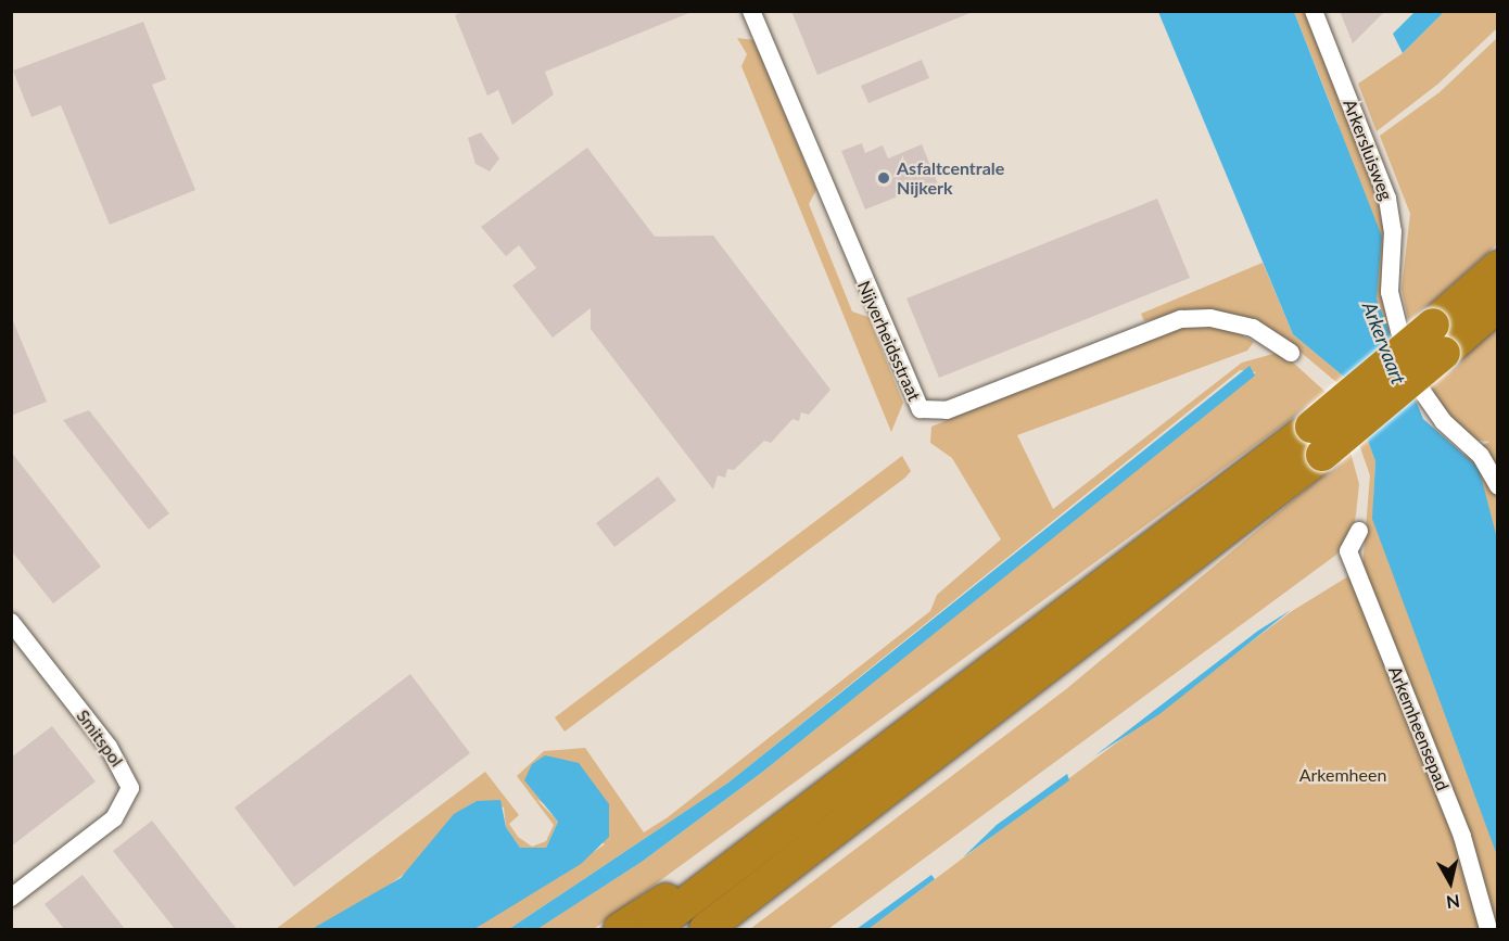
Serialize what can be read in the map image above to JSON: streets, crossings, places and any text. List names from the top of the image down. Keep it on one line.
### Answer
{"streets":{"street":["Arkersluisweg","Nijverheidsstraat","Arkemheensepad","Smitspol"]},"water":["Arkervaart"],"parks":["Arkemheen"],"places":["Asfaltcentrale Nijkerk"],"north":"bottom"}
